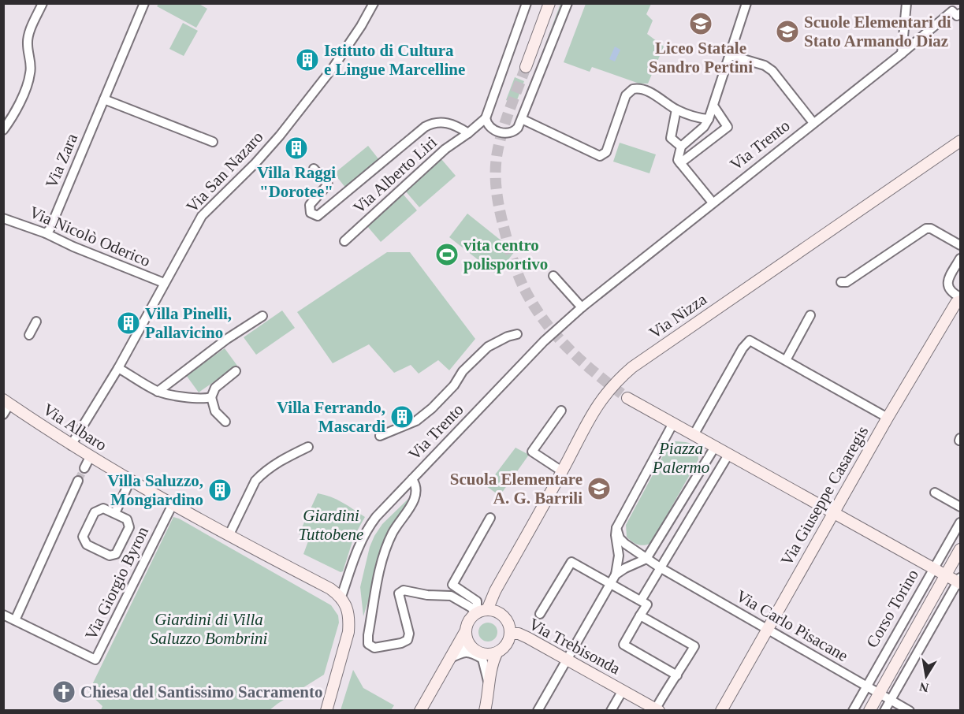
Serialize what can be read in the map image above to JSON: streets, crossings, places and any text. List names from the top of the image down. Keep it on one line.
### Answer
{"streets":{"street":["Via Trento","Via Zara","Via San Nazaro","Via Alberto Liri","Via Nicolò Oderico","Via Nizza","Via Albaro","Via Giuseppe Casaregis","Via Giorgio Byron","Corso Torino","Via Carlo Pisacane","Via Trebisonda"]},"crossings":[["Via Trento","Via Albaro"],["Via Zara","Via Nicolò Oderico"],["Via San Nazaro","Via Nicolò Oderico"],["Via San Nazaro","Via Albaro"],["Via Nizza","Via Trebisonda"],["Via Albaro","Via Giorgio Byron"],["Via Giuseppe Casaregis","Via Carlo Pisacane"],["Corso Torino","Via Carlo Pisacane"]],"parks":["Piazza Palermo","Giardini Tuttobene","Giardini di Villa Saluzzo Bombrini"],"places":{"school or university":["Liceo Statale Sandro Pertini","Scuole Elementari di Stato Armando Diaz","Scuola Elementare A. G. Barrili"],"building":["Istituto di Cultura e Lingue Marcelline","Villa Raggi \"Dorotee\"","Villa Pinelli, Pallavicino","Villa Ferrando, Mascardi","Villa Saluzzo, Mongiardino"],"sports":["vita centro polisportivo"],"church":["Chiesa del Santissimo Sacramento"]},"north":"bottom"}
